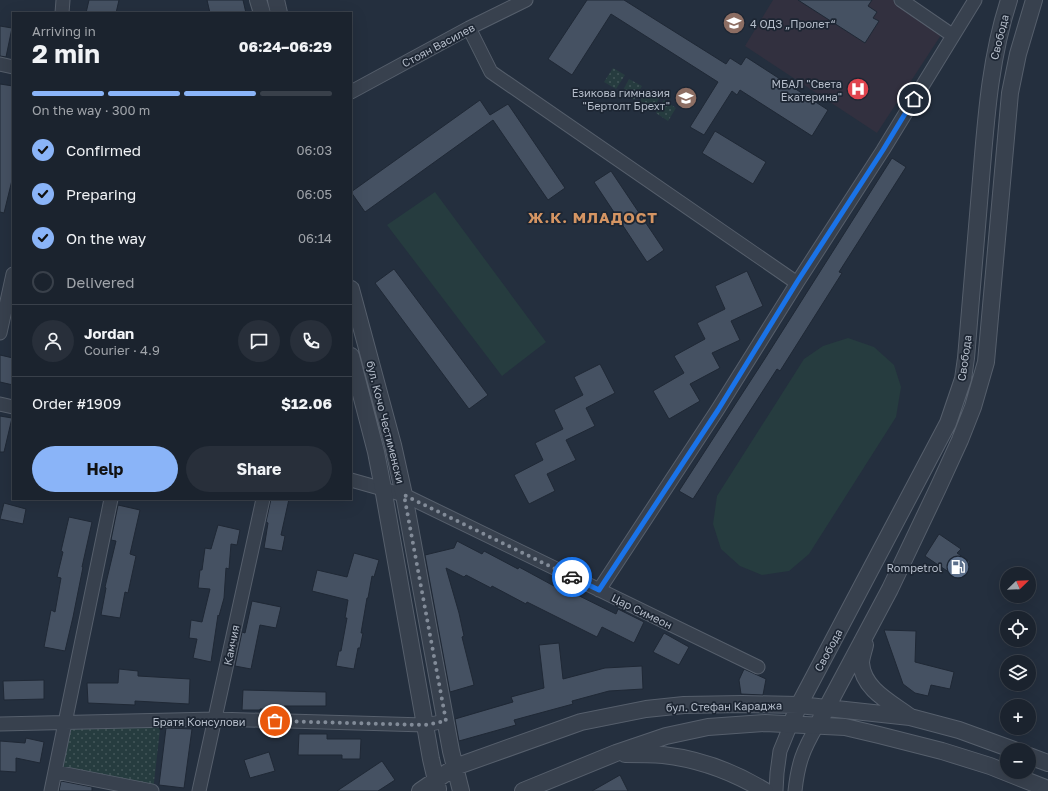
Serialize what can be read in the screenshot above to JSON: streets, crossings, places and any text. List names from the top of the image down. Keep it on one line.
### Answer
{"streets":{"street":["Свобода","Стоян Василев","бул. Кочо Честименски","Цар Симеон","Камчия","бул. Стефан Караджа","Братя Консулови"]},"crossings":[["Свобода","бул. Стефан Караджа"],["бул. Кочо Честименски","Цар Симеон"],["бул. Кочо Честименски","бул. Стефан Караджа"],["бул. Кочо Честименски","Братя Консулови"],["Камчия","Братя Консулови"]],"districts":["Ж.К. МЛАДОСТ"],"places":{"school or university":["4 ОДЗ „Пролет“","Езикова гимназия \"Бертолт Брехт\""],"hospital":["МБАЛ \"Света Екатерина\""],"fuel station":["Rompetrol"]},"north":"top right","page":{"heading":["2 min","Arriving in","06:24–06:29"],"panel":["Jordan","Courier · 4.9","Order #1909","$12.06"],"bar":"On the way · 300 m","list":[["Confirmed","06:03"],["Preparing","06:05"],["On the way","06:14"],"Delivered"],"buttons":["Help","Share"],"map_buttons":["+","−"]}}
